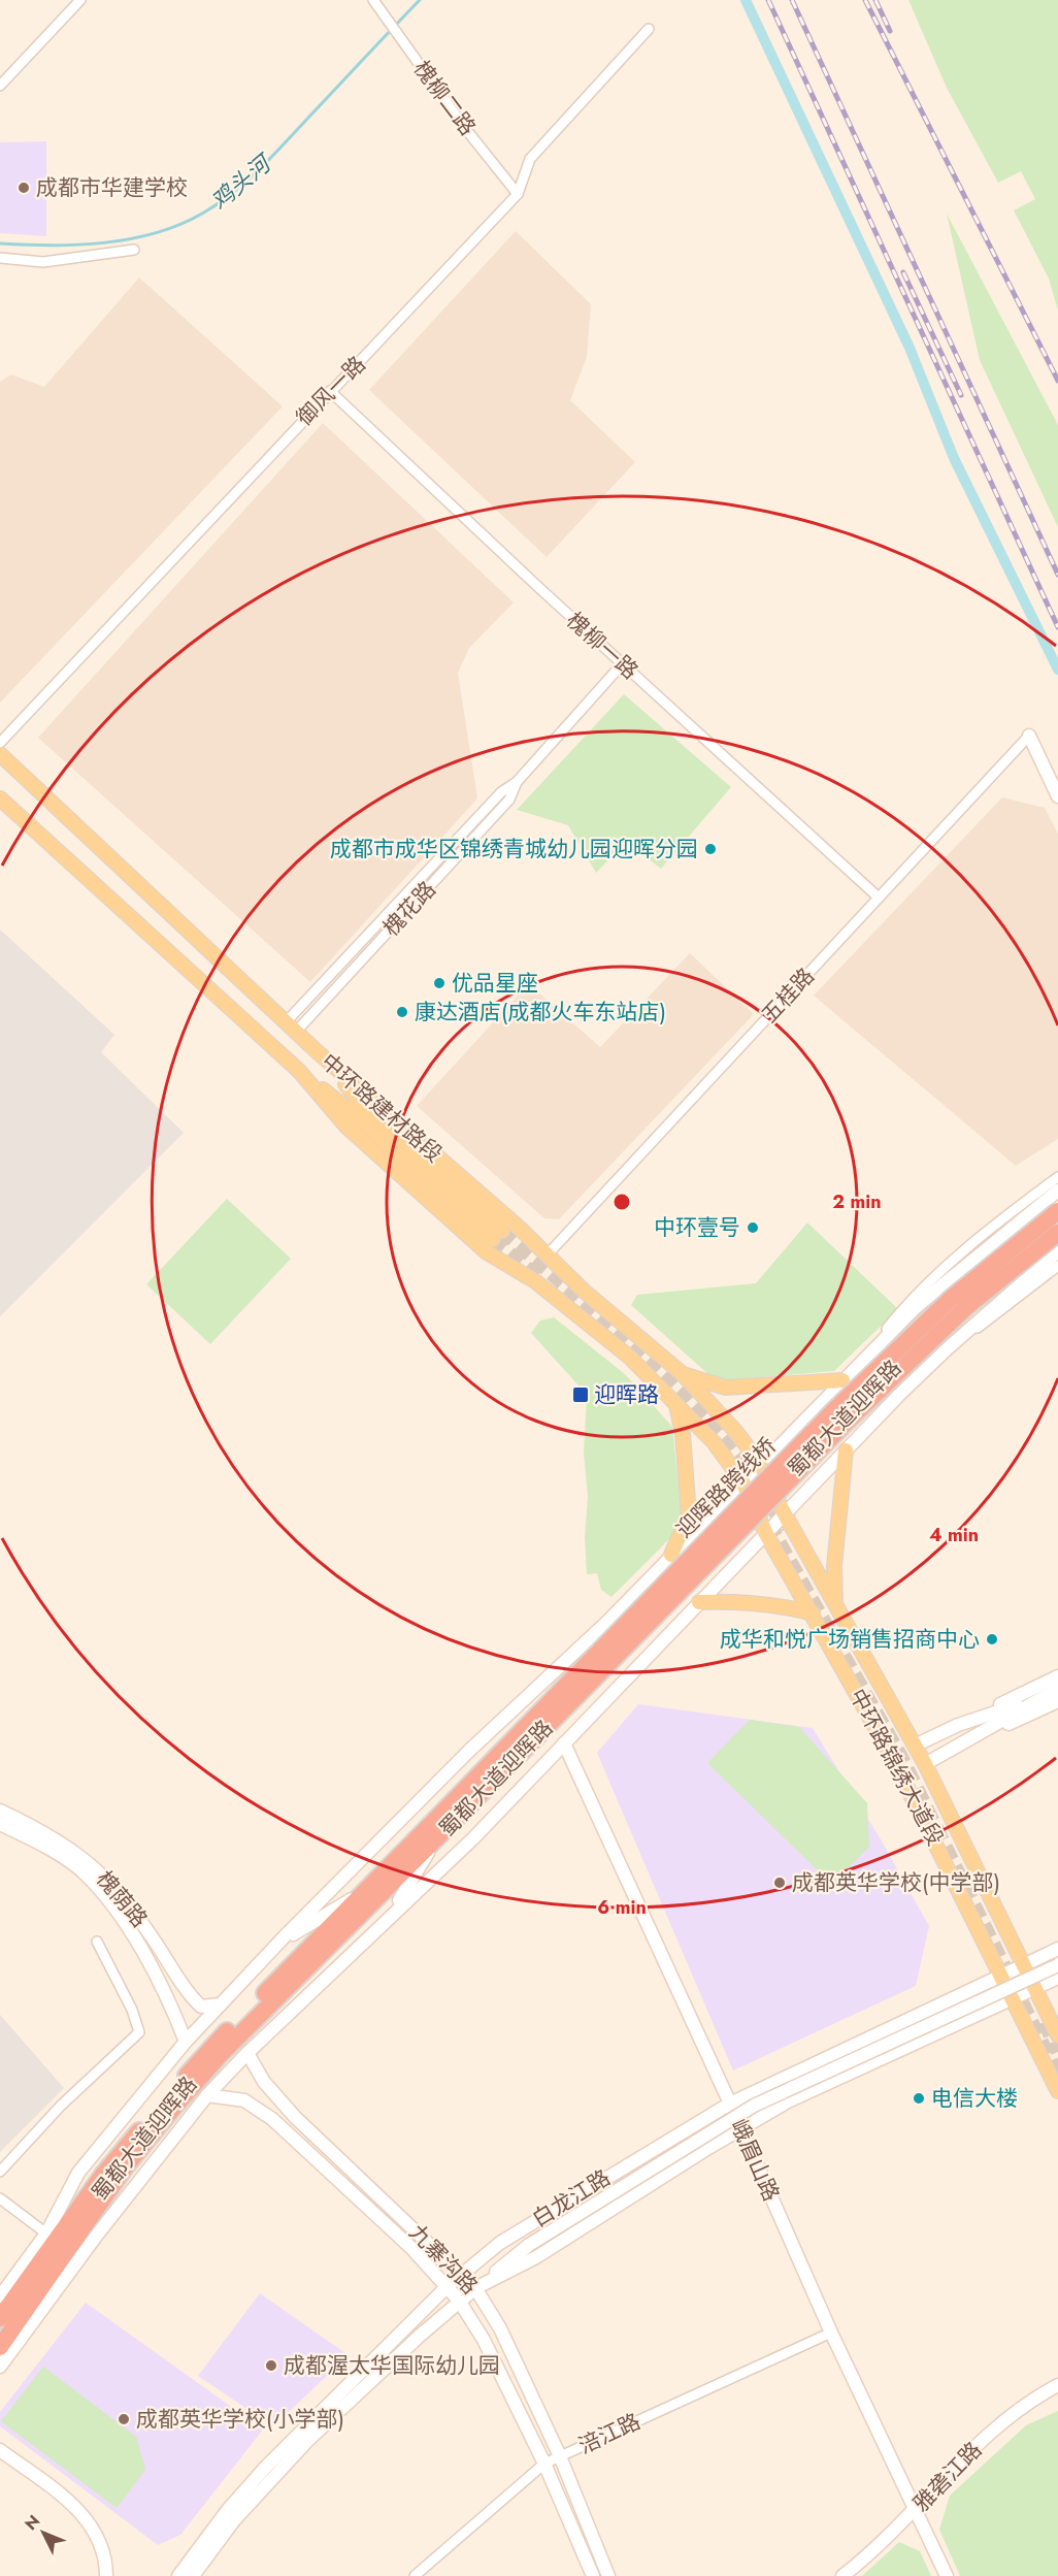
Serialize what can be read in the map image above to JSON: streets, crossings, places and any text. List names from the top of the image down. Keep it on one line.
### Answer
{"streets":{"highway":["蜀都大道迎晖路","迎晖路跨线桥"],"main road":["中环路建材路段","中环路锦绣大道段","槐荫路","峨眉山路","白龙江路","九寨沟路","雅砻江路"],"street":["槐柳二路","御风一路","槐柳一路","槐花路","五桂路","涪江路"]},"crossings":[["槐柳二路","御风一路"],["御风一路","槐柳一路"],["槐柳一路","槐花路"],["槐柳一路","五桂路"],["槐花路","中环路建材路段"],["五桂路","中环路建材路段"],["中环路建材路段","蜀都大道迎晖路"],["中环路建材路段","中环路锦绣大道段"],["蜀都大道迎晖路","迎晖路跨线桥"],["蜀都大道迎晖路","中环路锦绣大道段"],["蜀都大道迎晖路","槐荫路"],["蜀都大道迎晖路","峨眉山路"],["蜀都大道迎晖路","九寨沟路"],["中环路锦绣大道段","白龙江路"],["峨眉山路","白龙江路"],["峨眉山路","涪江路"],["峨眉山路","雅砻江路"],["白龙江路","九寨沟路"],["九寨沟路","涪江路"]],"water":["鸡头河"],"places":{"other":["成都市华建学校","成都市成华区锦绣青城幼儿园迎晖分园","优品星座","康达酒店(成都火车东站店)","中环壹号","成华和悦广场销售招商中心","成都英华学校(中学部)","电信大楼","成都渥太华国际幼儿园","成都英华学校(小学部)"],"transit":["迎晖路"]},"north":"top left","rings":["2 min","4 min","6 min"]}
